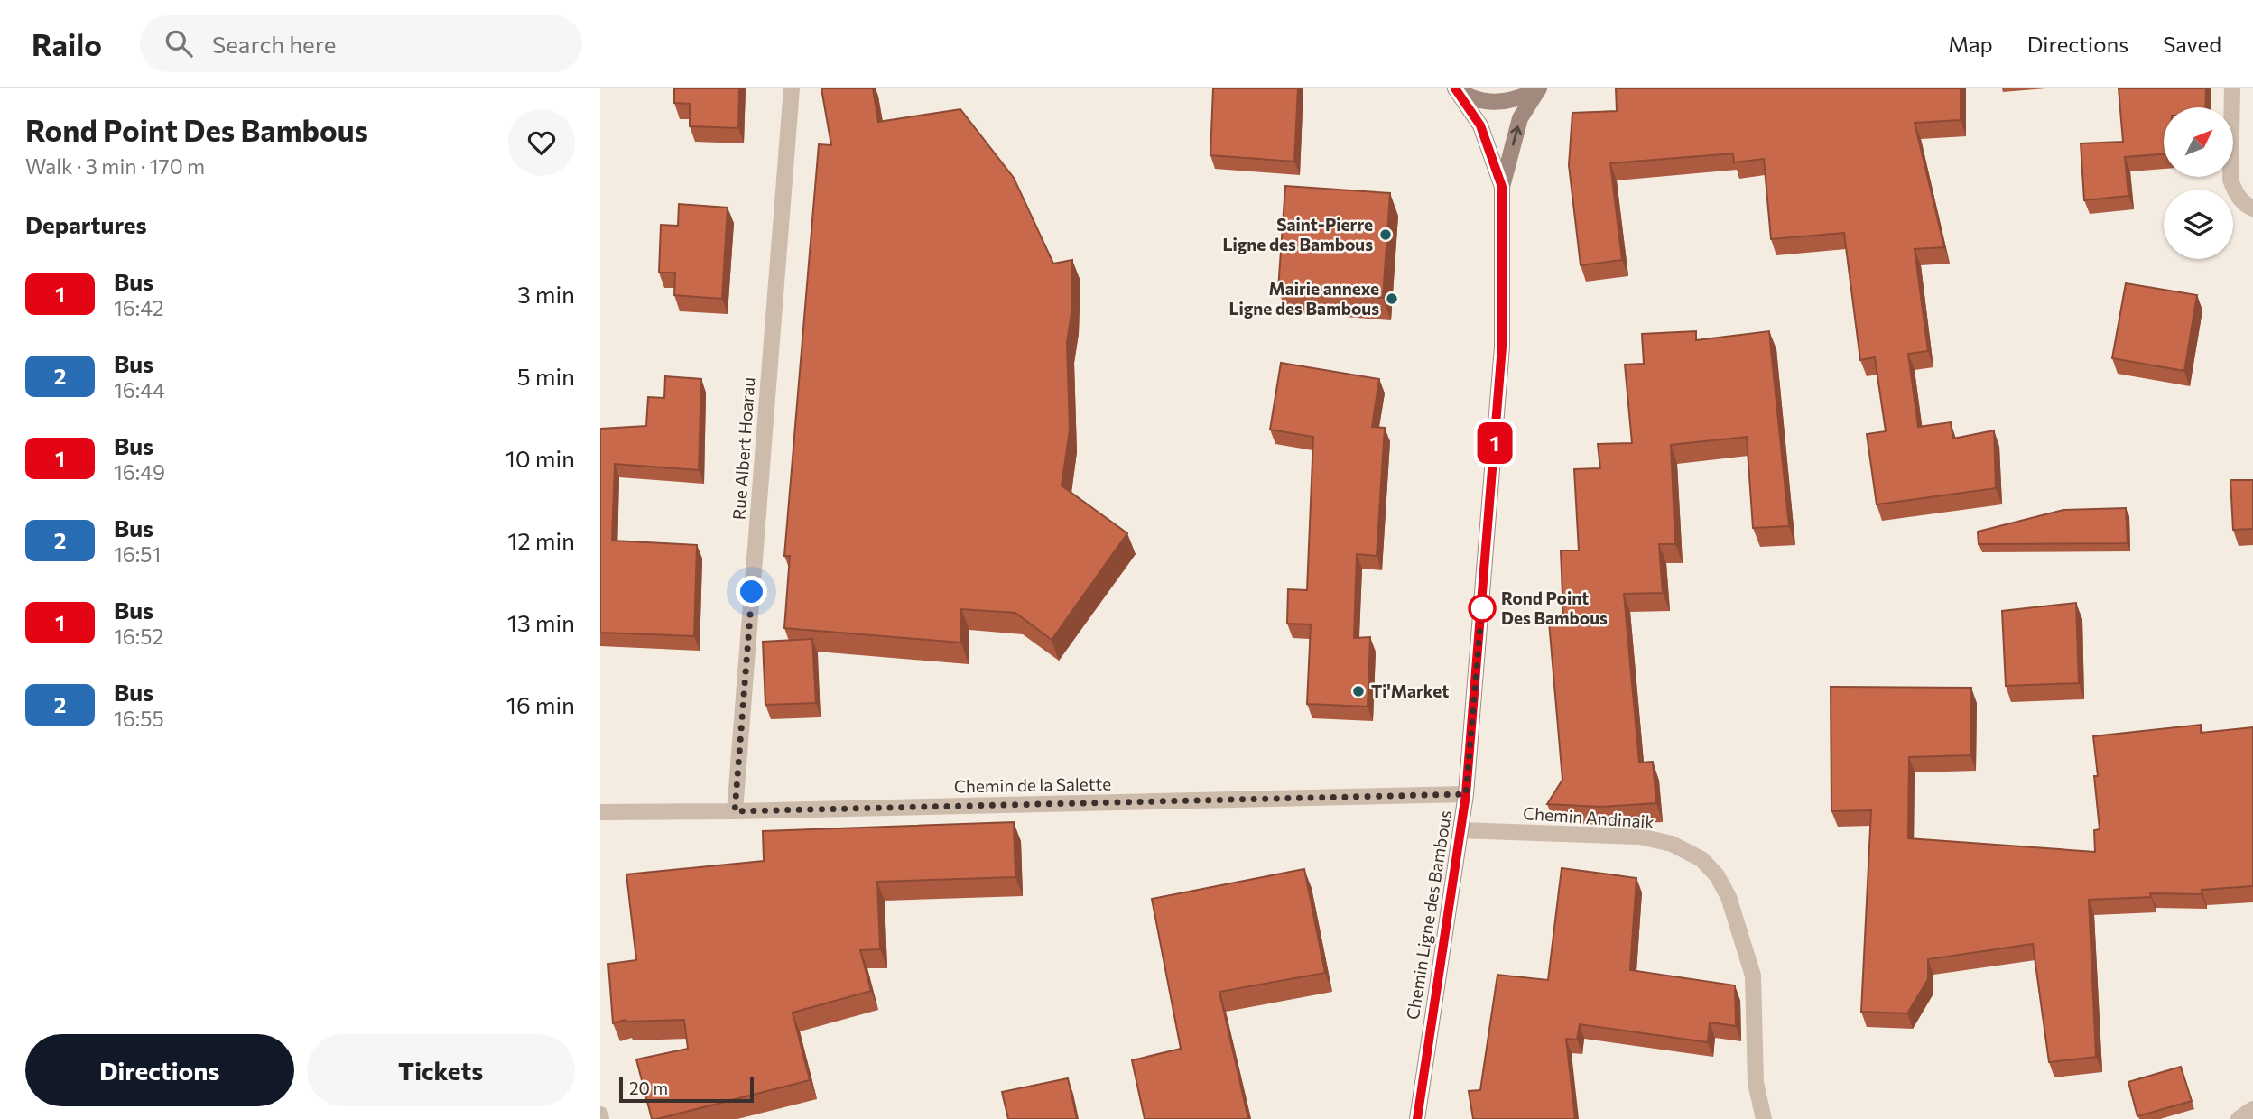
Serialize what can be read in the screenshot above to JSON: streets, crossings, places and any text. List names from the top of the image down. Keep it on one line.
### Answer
{"streets":{"main road":["Chemin Ligne des Bambous"],"street":["Rue Albert Hoarau","Chemin de la Salette","Chemin Andinaik"]},"crossings":[["Rue Albert Hoarau","Chemin de la Salette"],["Chemin de la Salette","Chemin Ligne des Bambous"],["Chemin Andinaik","Chemin Ligne des Bambous"]],"places":["Saint-Pierre Ligne des Bambous","Mairie annexe Ligne des Bambous","Rond Point Des Bambous","Ti'Market"],"lines":["bus line 1"],"scale_bar":"20 m","north":"top right","page":{"header":"Railo","search":"Search here","nav":["Map","Directions","Saved"],"heading":[["Rond Point Des Bambous","Walk · 3 min · 170 m"],"Departures"],"on_map":"1","list":[{"mark":"1","name":"Bus","note":"16:42","value":"3 min"},{"mark":"2","name":"Bus","note":"16:44","value":"5 min"},{"mark":"1","name":"Bus","note":"16:49","value":"10 min"},{"mark":"2","name":"Bus","note":"16:51","value":"12 min"},{"mark":"1","name":"Bus","note":"16:52","value":"13 min"},{"mark":"2","name":"Bus","note":"16:55","value":"16 min"}],"buttons":["Directions","Tickets"],"scale":"20 m"}}
